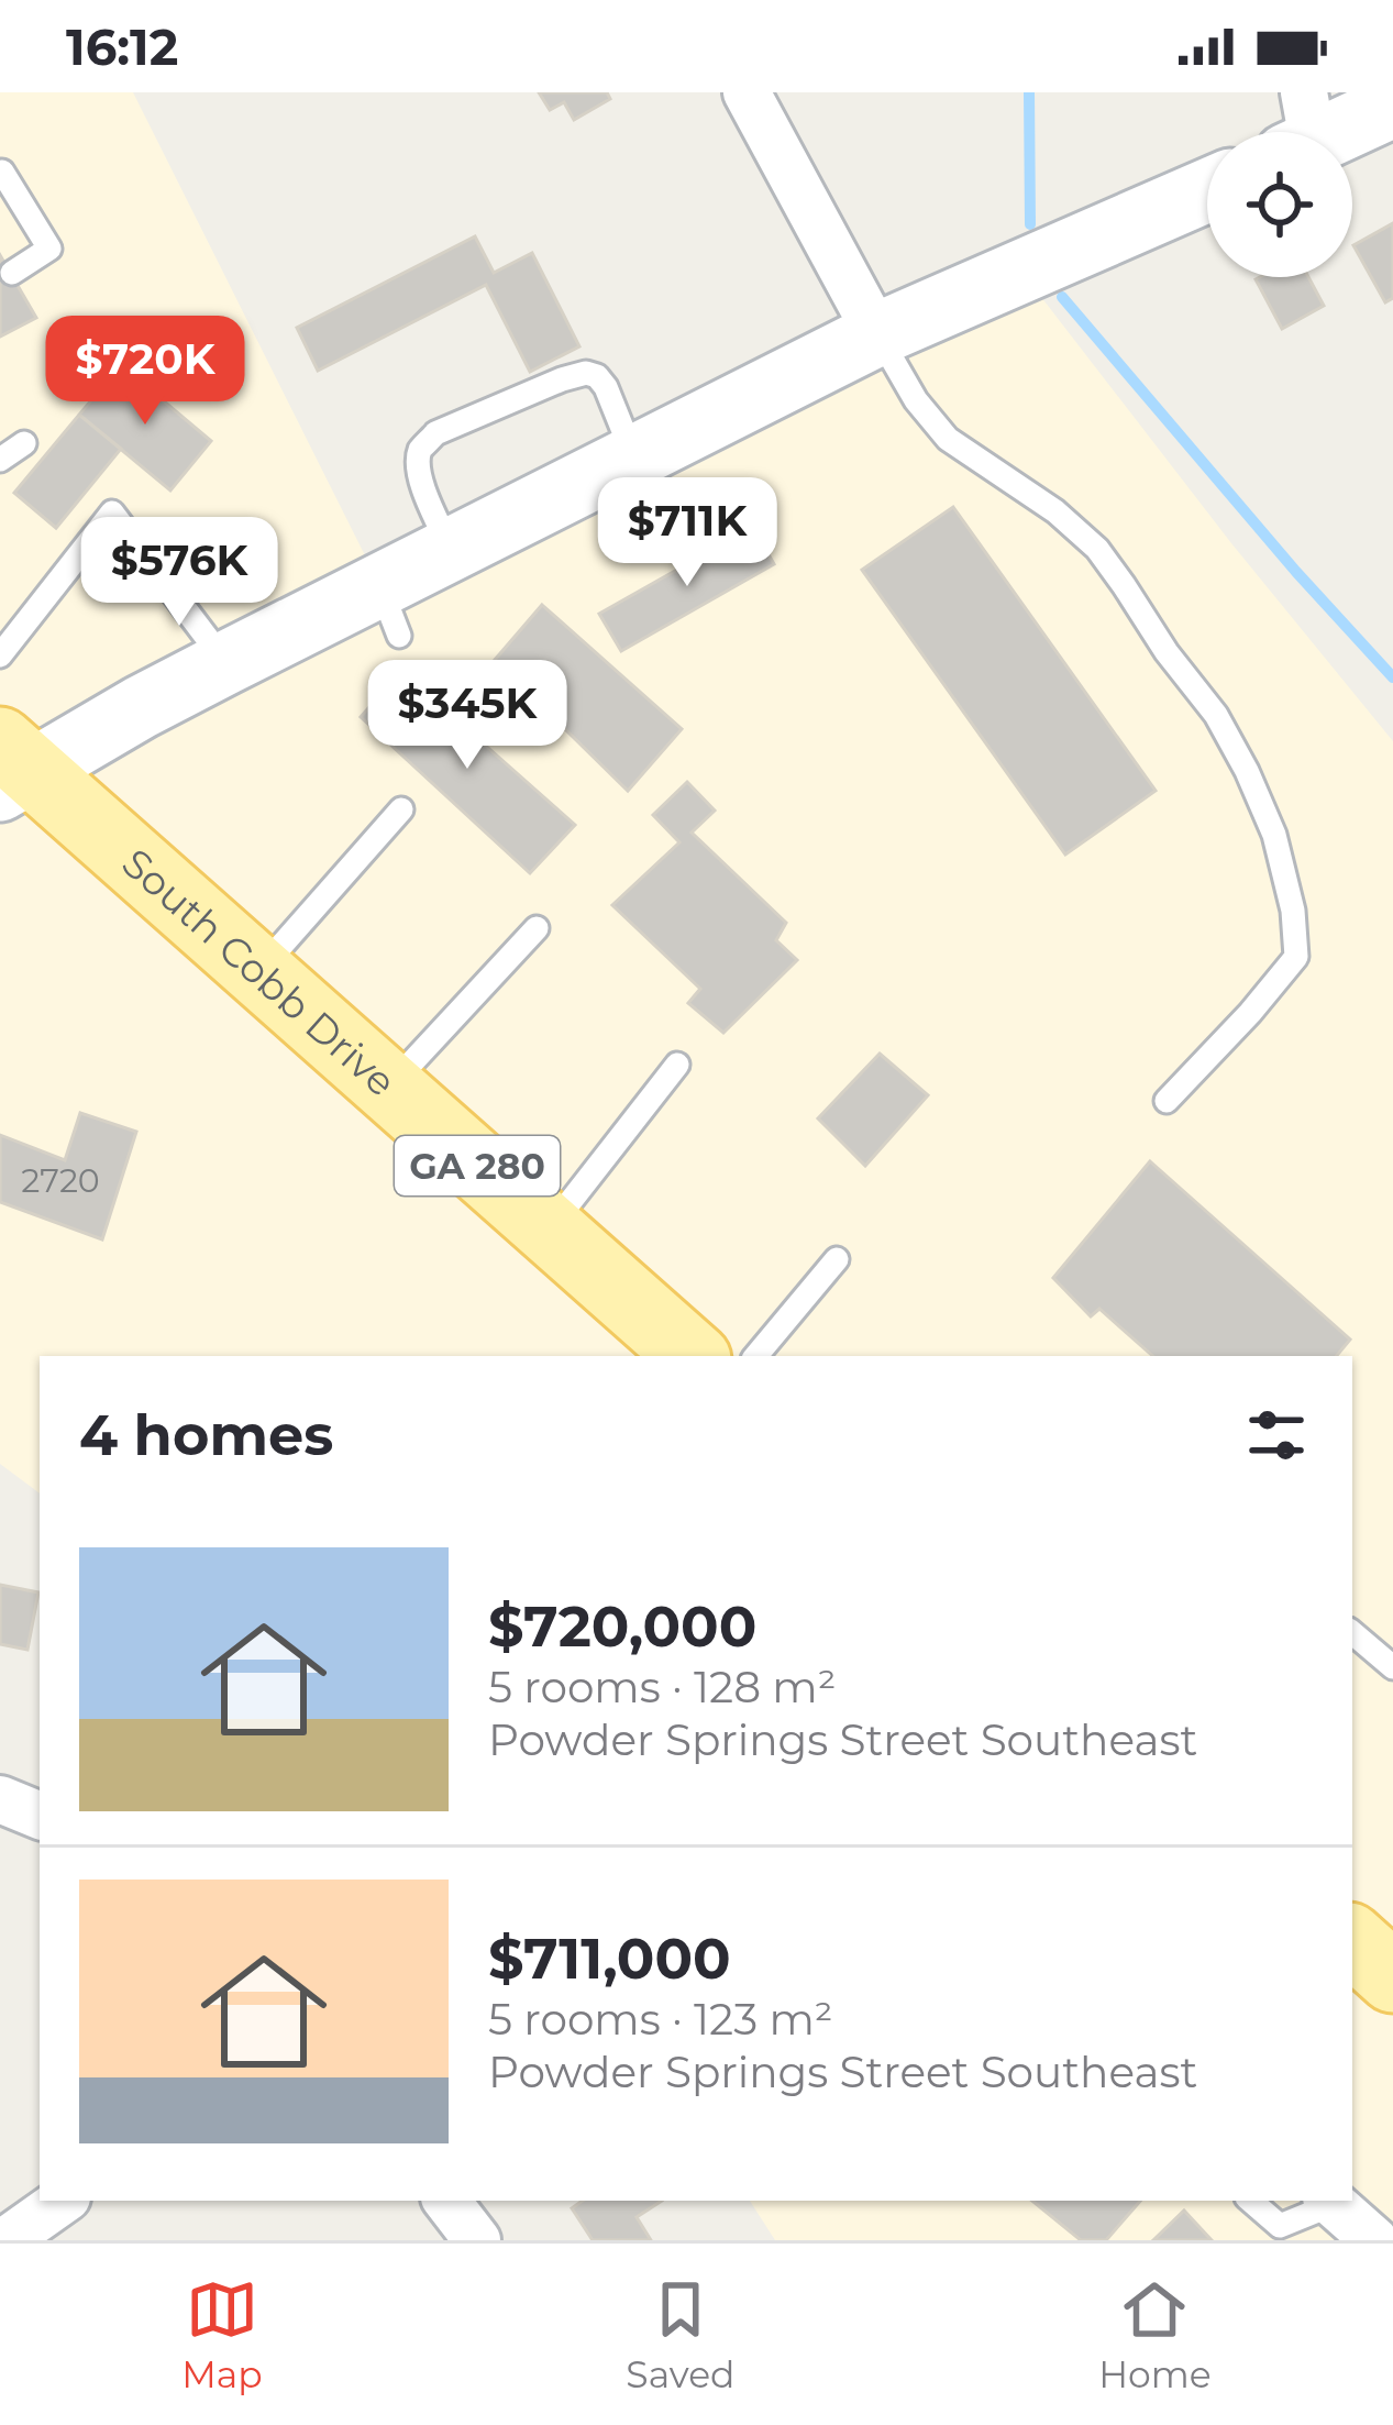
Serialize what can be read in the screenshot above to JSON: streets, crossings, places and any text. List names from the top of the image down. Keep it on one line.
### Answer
{"streets":{"main road":["South Cobb Drive","GA 280"]},"house_numbers":["2720"],"page":{"status":"16:12","price":["$720K","$711K","$576K","$345K"],"heading":"4 homes","list":[{"name":"$720,000","note":"5 rooms · 128 m² · Powder Springs Street Southeast"},{"name":"$711,000","note":"5 rooms · 123 m² · Powder Springs Street Southeast"}],"tabs":["Map","Saved","Home"]}}
